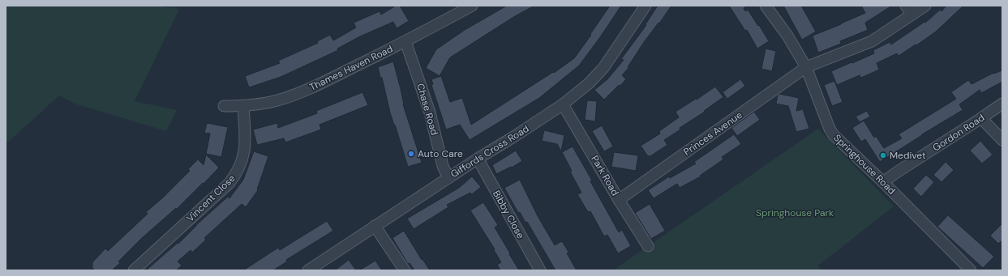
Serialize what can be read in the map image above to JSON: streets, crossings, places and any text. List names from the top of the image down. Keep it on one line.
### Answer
{"streets":{"street":["Thames Haven Road","Chase Road","Gordon Road","Princes Avenue","Giffords Cross Road","Springhouse Road","Park Road","Vincent Close","Bibby Close"]},"crossings":[["Thames Haven Road","Chase Road"],["Thames Haven Road","Vincent Close"],["Chase Road","Giffords Cross Road"],["Gordon Road","Springhouse Road"],["Princes Avenue","Springhouse Road"],["Princes Avenue","Park Road"],["Giffords Cross Road","Park Road"],["Giffords Cross Road","Bibby Close"]],"parks":["Springhouse Park"],"places":["Auto Care","Medivet"]}
